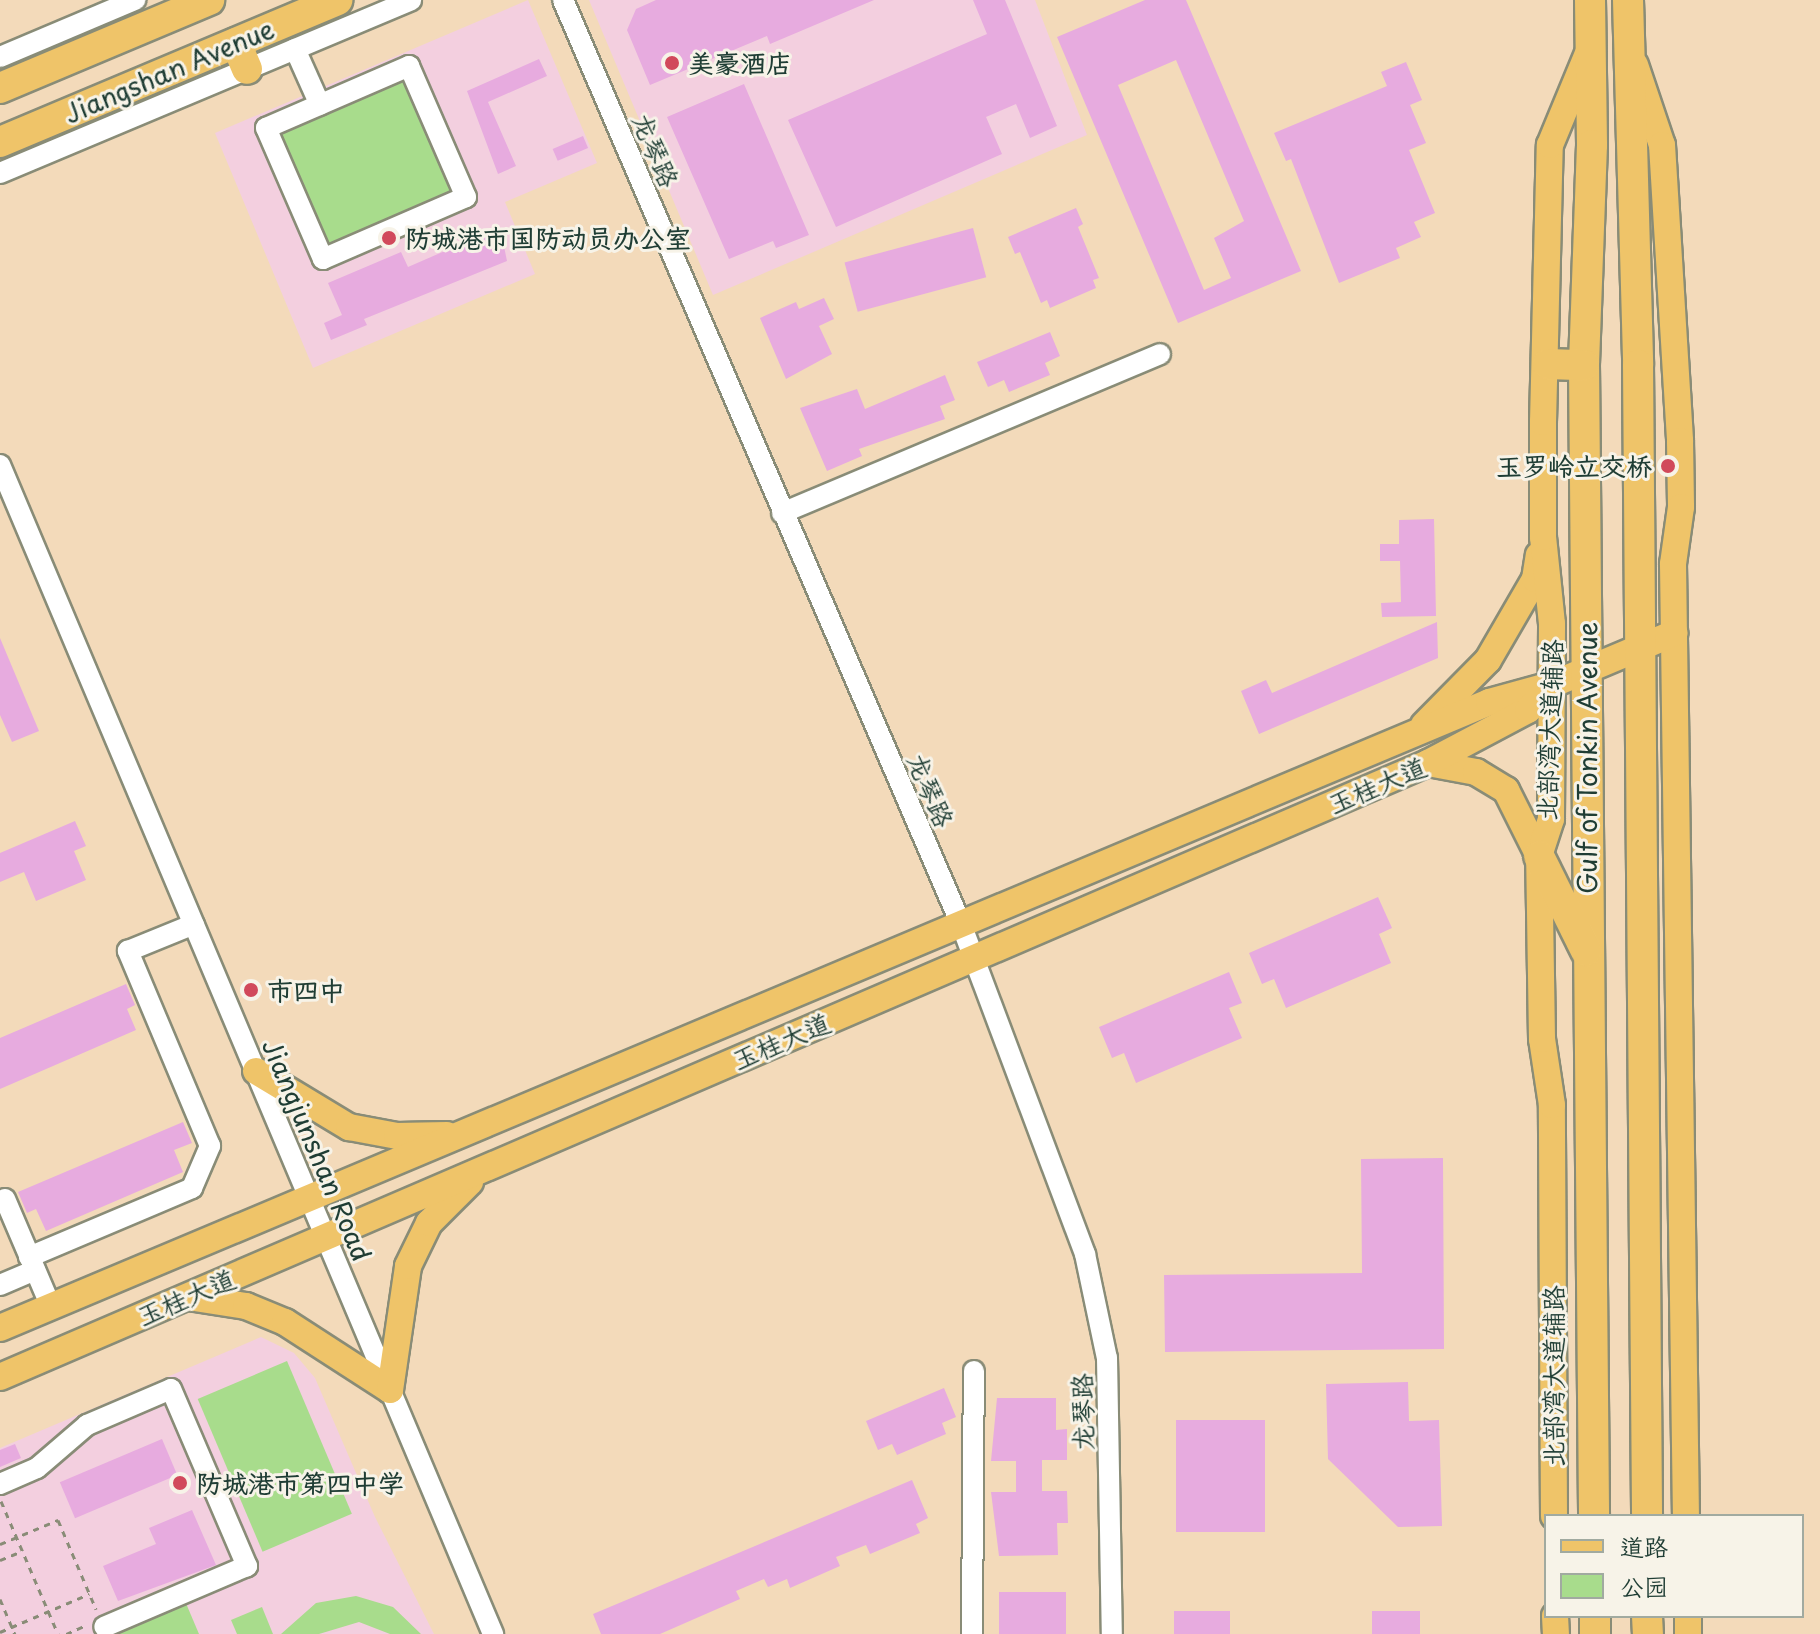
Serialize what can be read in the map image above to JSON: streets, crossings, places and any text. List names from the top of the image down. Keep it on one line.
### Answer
{"streets":{"highway":["Jiangshan Avenue","Gulf of Tonkin Avenue"],"main road":["北部湾大道辅路","玉桂大道"],"street":["龙琴路","Jiangjunshan Road"]},"crossings":[["龙琴路","玉桂大道"],["北部湾大道辅路","Gulf of Tonkin Avenue"],["北部湾大道辅路","玉桂大道"],["Gulf of Tonkin Avenue","玉桂大道"],["玉桂大道","Jiangjunshan Road"]],"places":["美豪酒店","防城港市国防动员办公室","玉罗岭立交桥","市四中","防城港市第四中学"],"legend":["道路","公园"]}
